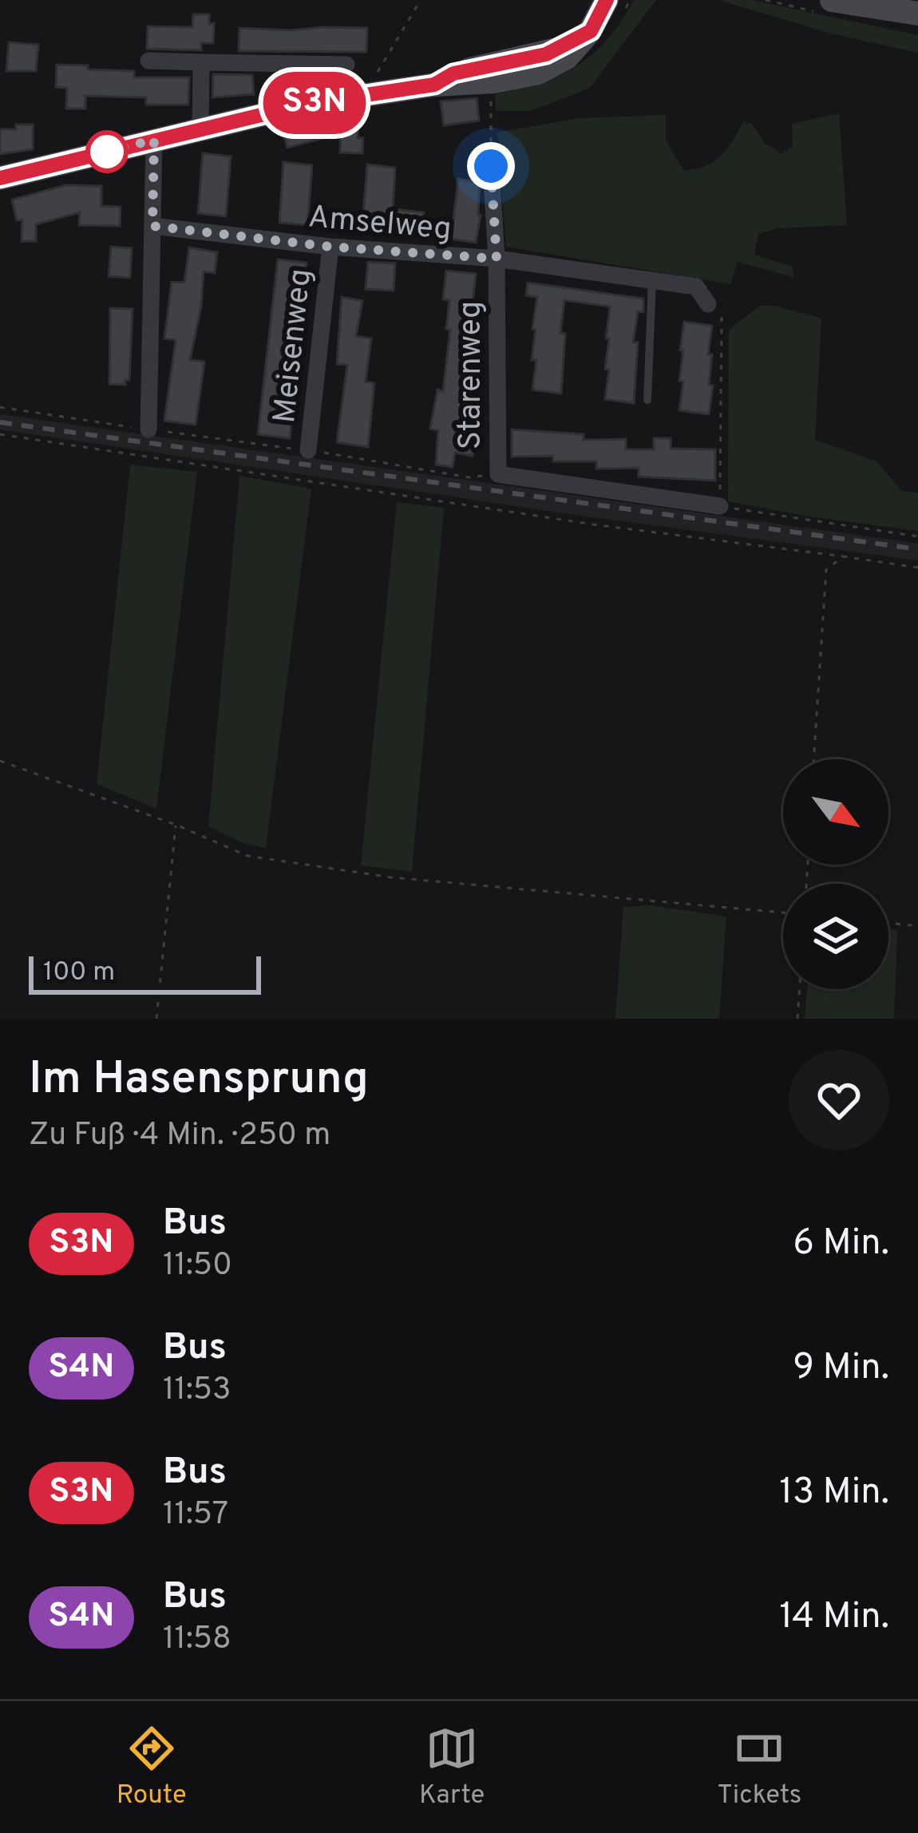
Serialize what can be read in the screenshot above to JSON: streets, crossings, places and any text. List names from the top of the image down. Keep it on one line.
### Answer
{"streets":{"street":["Amselweg","Meisenweg","Starenweg"]},"crossings":[["Amselweg","Meisenweg"],["Amselweg","Starenweg"]],"lines":["bus line S3N"],"scale_bar":"100 m","north":"bottom right","page":{"on_map":"S3N","scale":"100 m","heading":["Im Hasensprung","Zu Fuß · 4 Min. · 250 m"],"list":[{"mark":"S3N","name":"Bus","note":"11:50","value":"6 Min."},{"mark":"S4N","name":"Bus","note":"11:53","value":"9 Min."},{"mark":"S3N","name":"Bus","note":"11:57","value":"13 Min."},{"mark":"S4N","name":"Bus","note":"11:58","value":"14 Min."}],"tabs":["Route","Karte","Tickets"]}}
